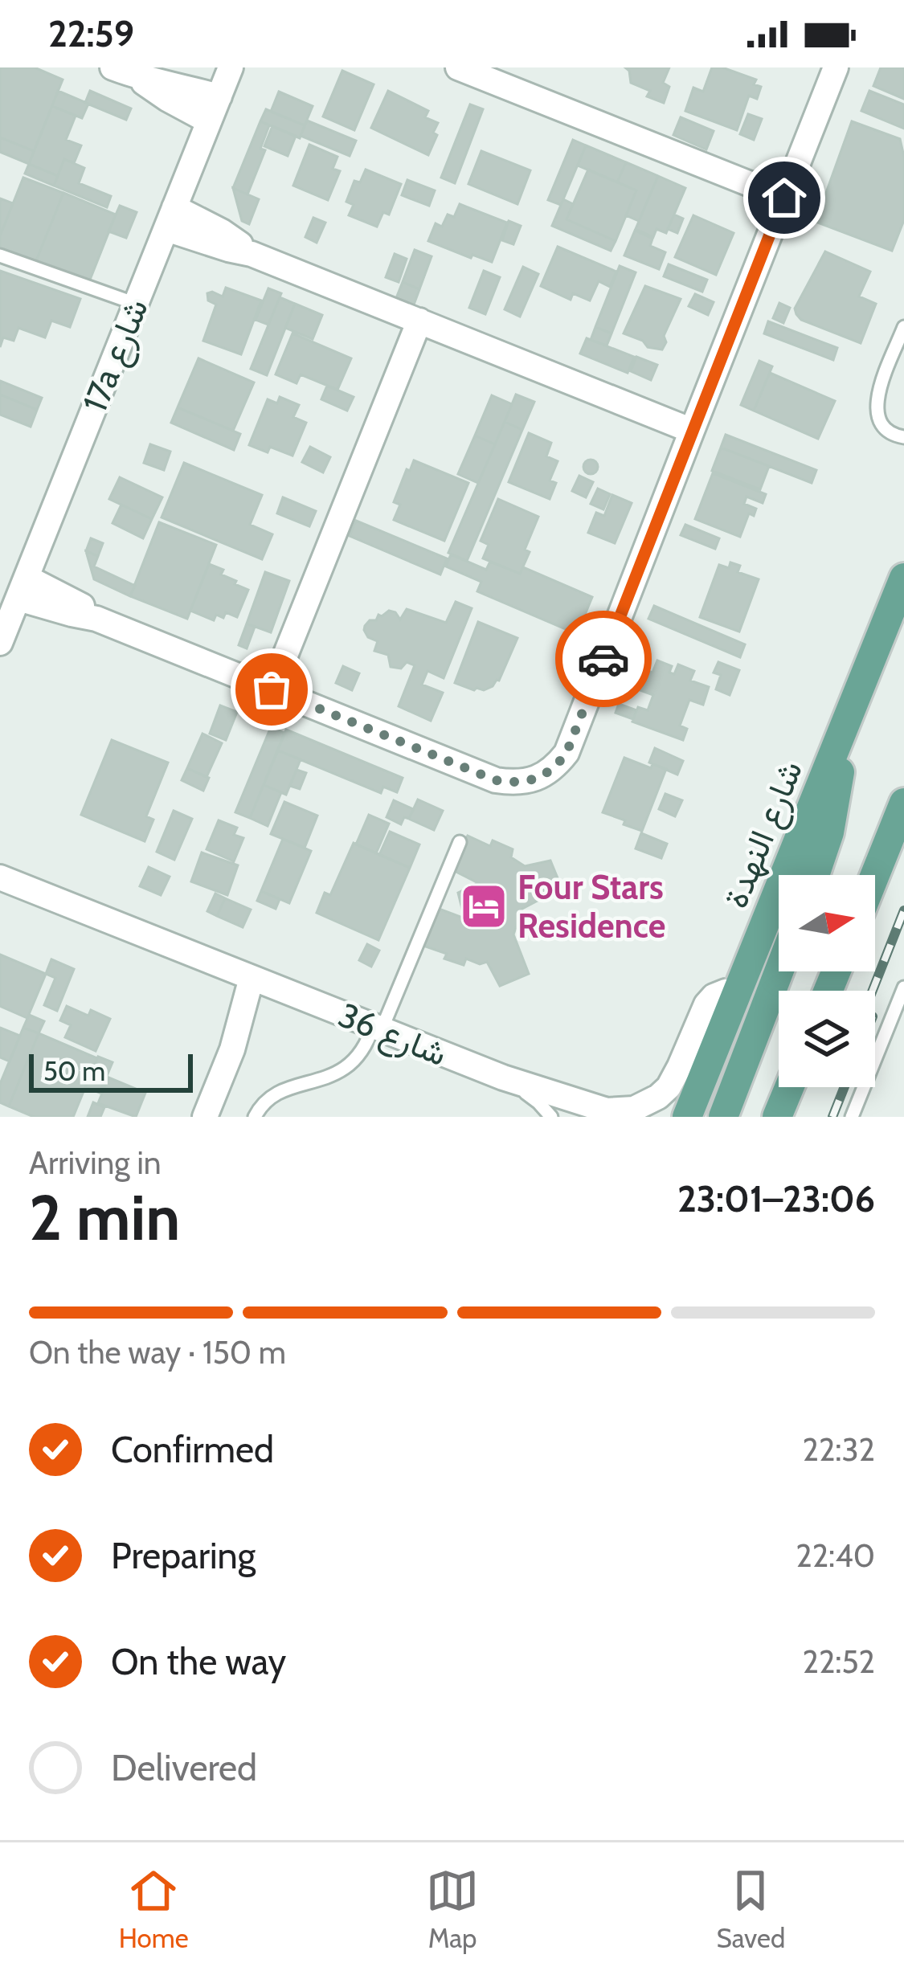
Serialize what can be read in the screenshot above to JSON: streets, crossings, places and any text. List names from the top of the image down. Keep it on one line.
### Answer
{"streets":{"main road":["شارع النهدة"],"street":["17a شارع","شارع 36"]},"crossings":[["شارع النهدة","شارع 36"]],"places":{"hotel":["Four Stars Residence"]},"scale_bar":"50 m","north":"right","page":{"status":"22:59","scale":"50 m","heading":["2 min","Arriving in","23:01–23:06"],"bar":"On the way · 150 m","list":[["Confirmed","22:32"],["Preparing","22:40"],["On the way","22:52"],"Delivered"],"tabs":["Home","Map","Saved"]}}
